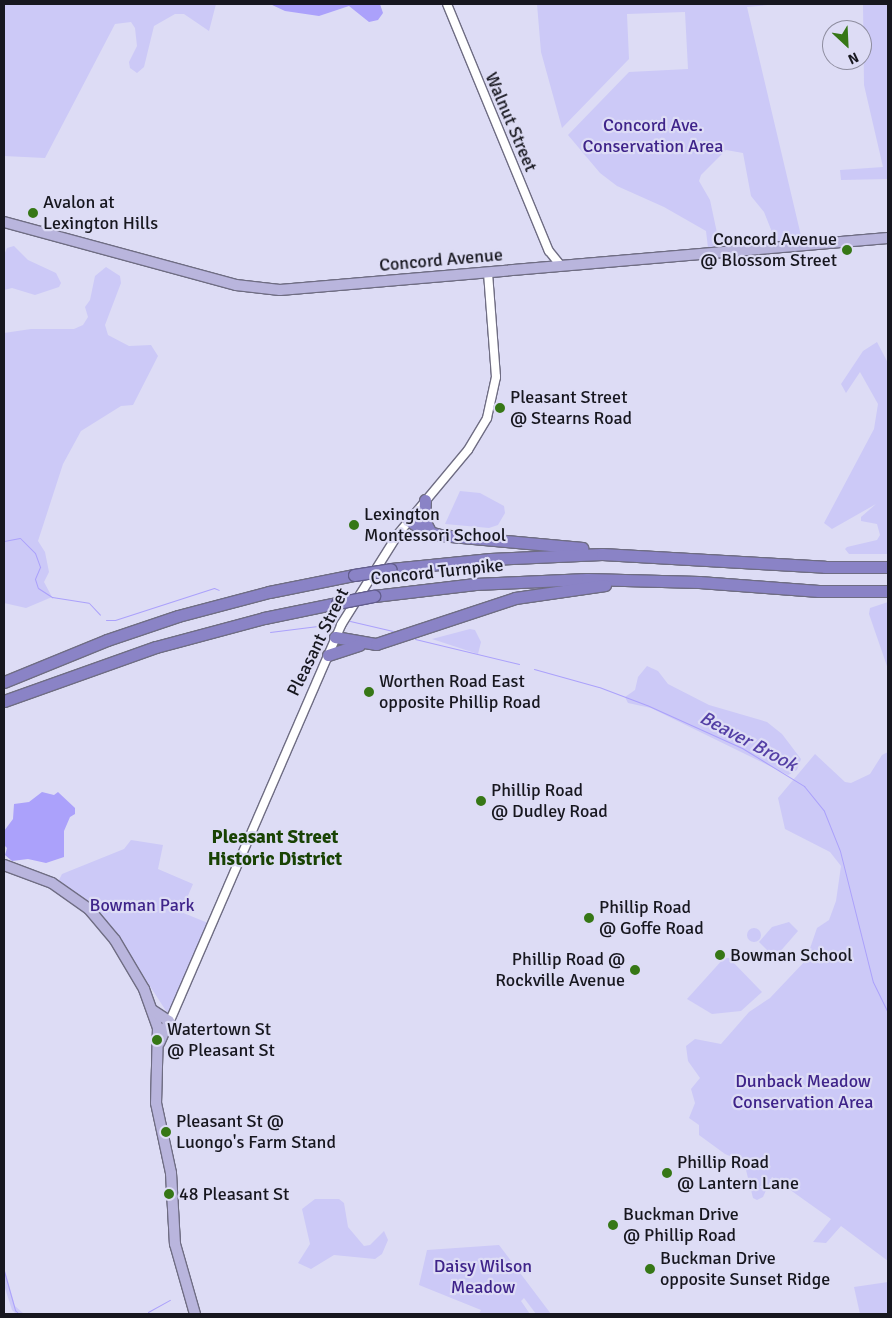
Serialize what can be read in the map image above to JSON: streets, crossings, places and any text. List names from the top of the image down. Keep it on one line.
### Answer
{"streets":{"highway":["Concord Turnpike"],"main road":["Concord Avenue","Pleasant Street"],"street":["Walnut Street"]},"crossings":[["Walnut Street","Concord Avenue"],["Concord Avenue","Pleasant Street"]],"districts":["Pleasant Street Historic District"],"water":["Beaver Brook"],"parks":["Concord Ave. Conservation Area","Bowman Park","Dunback Meadow Conservation Area","Daisy Wilson Meadow"],"places":["Avalon at Lexington Hills","Concord Avenue @ Blossom Street","Pleasant Street @ Stearns Road","Lexington Montessori School","Worthen Road East opposite Phillip Road","Phillip Road @ Dudley Road","Phillip Road @ Goffe Road","Bowman School","Phillip Road @ Rockville Avenue","Watertown St @ Pleasant St","Pleasant St @ Luongo's Farm Stand","Phillip Road @ Lantern Lane","48 Pleasant St","Buckman Drive @ Phillip Road","Buckman Drive opposite Sunset Ridge"],"north":"bottom right"}
